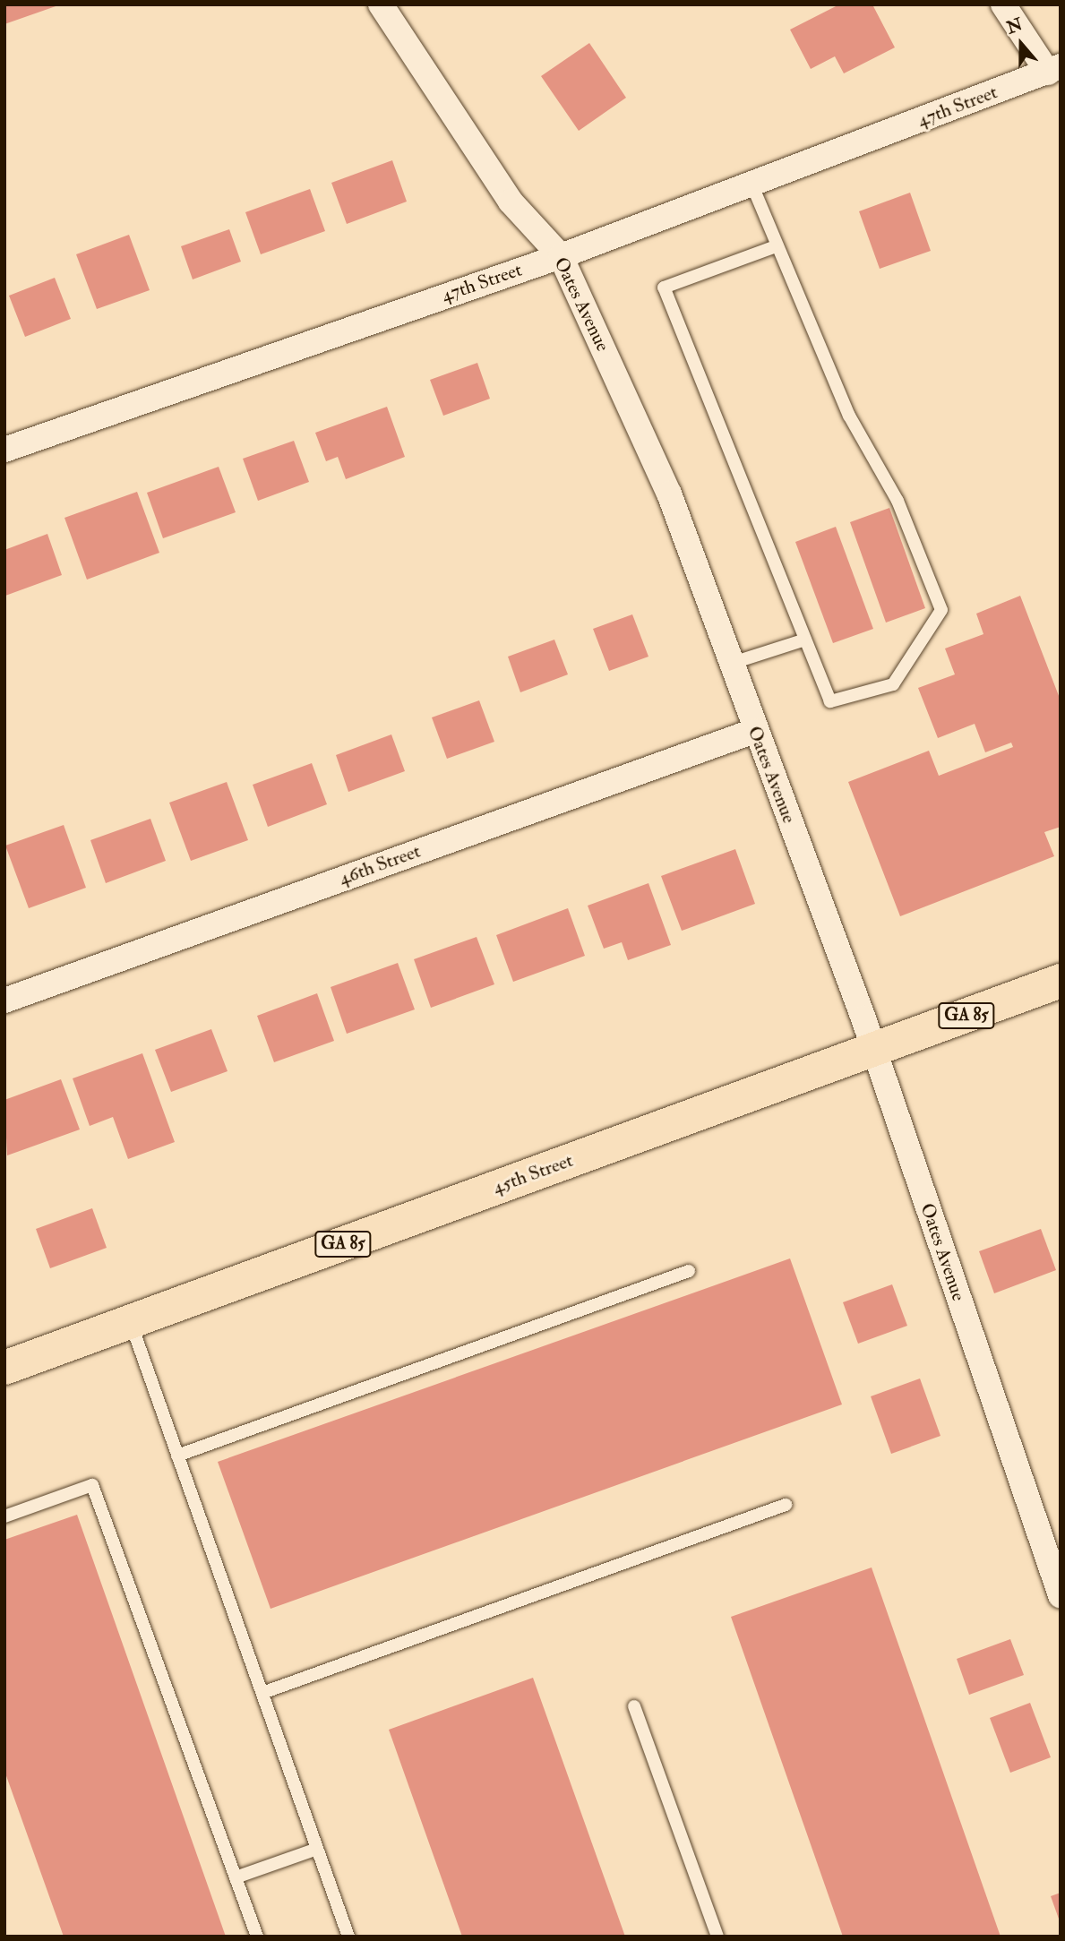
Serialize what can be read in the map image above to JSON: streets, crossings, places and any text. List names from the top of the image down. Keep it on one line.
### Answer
{"streets":{"main road":["GA 85","45th Street"],"street":["47th Street","Oates Avenue","46th Street"]},"crossings":[["47th Street","Oates Avenue"],["Oates Avenue","46th Street"],["Oates Avenue","45th Street"]],"north":"top"}
